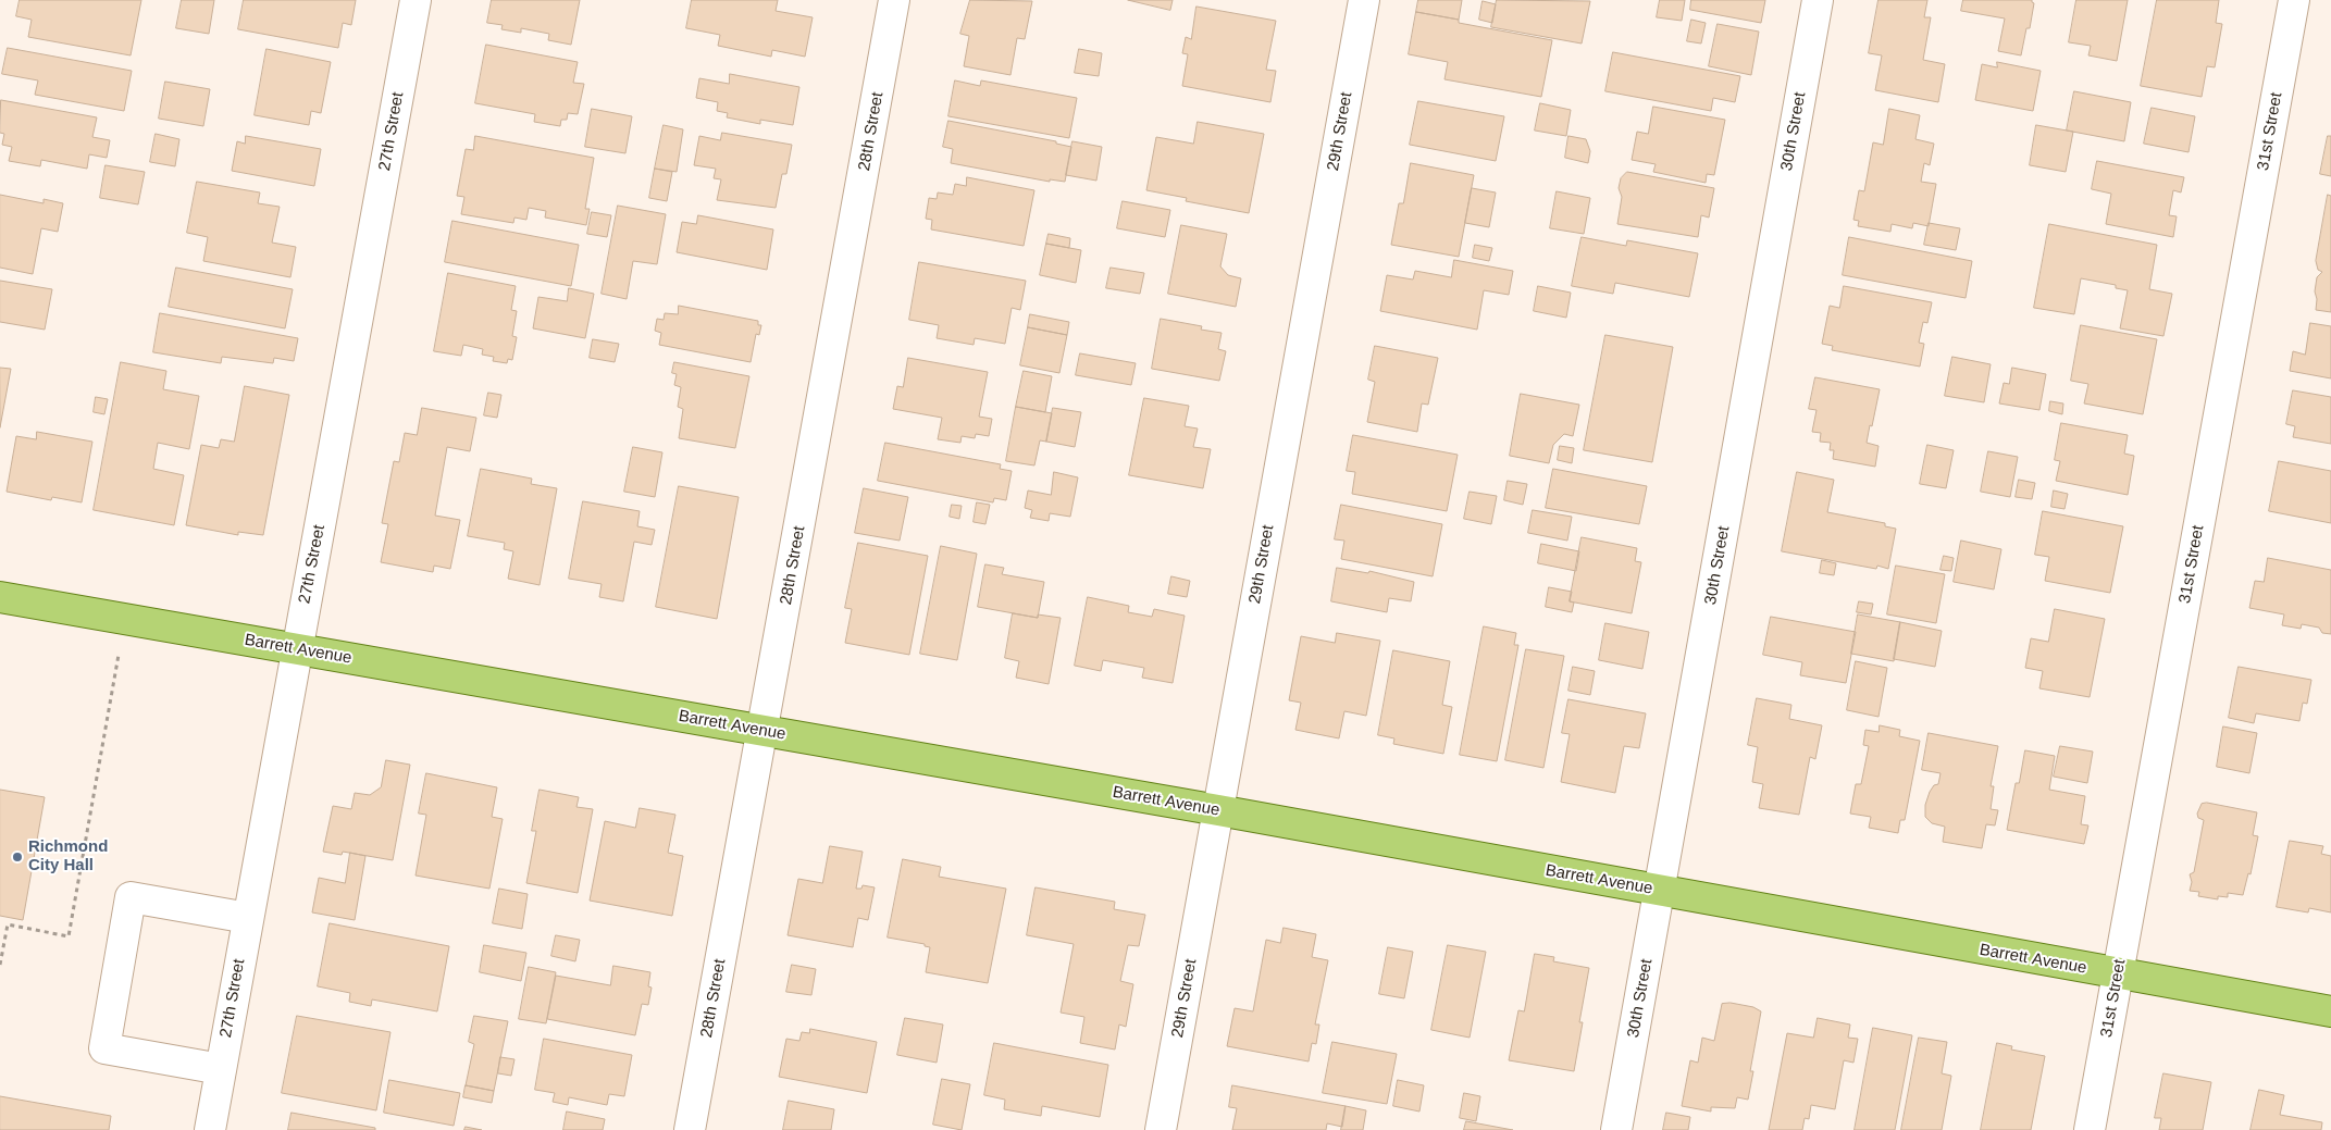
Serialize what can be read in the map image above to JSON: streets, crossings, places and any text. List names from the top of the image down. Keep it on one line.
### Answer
{"streets":{"main road":["Barrett Avenue"],"street":["27th Street","28th Street","29th Street","30th Street","31st Street"]},"crossings":[["27th Street","Barrett Avenue"],["28th Street","Barrett Avenue"],["29th Street","Barrett Avenue"],["30th Street","Barrett Avenue"],["31st Street","Barrett Avenue"]],"places":["Richmond City Hall"]}
